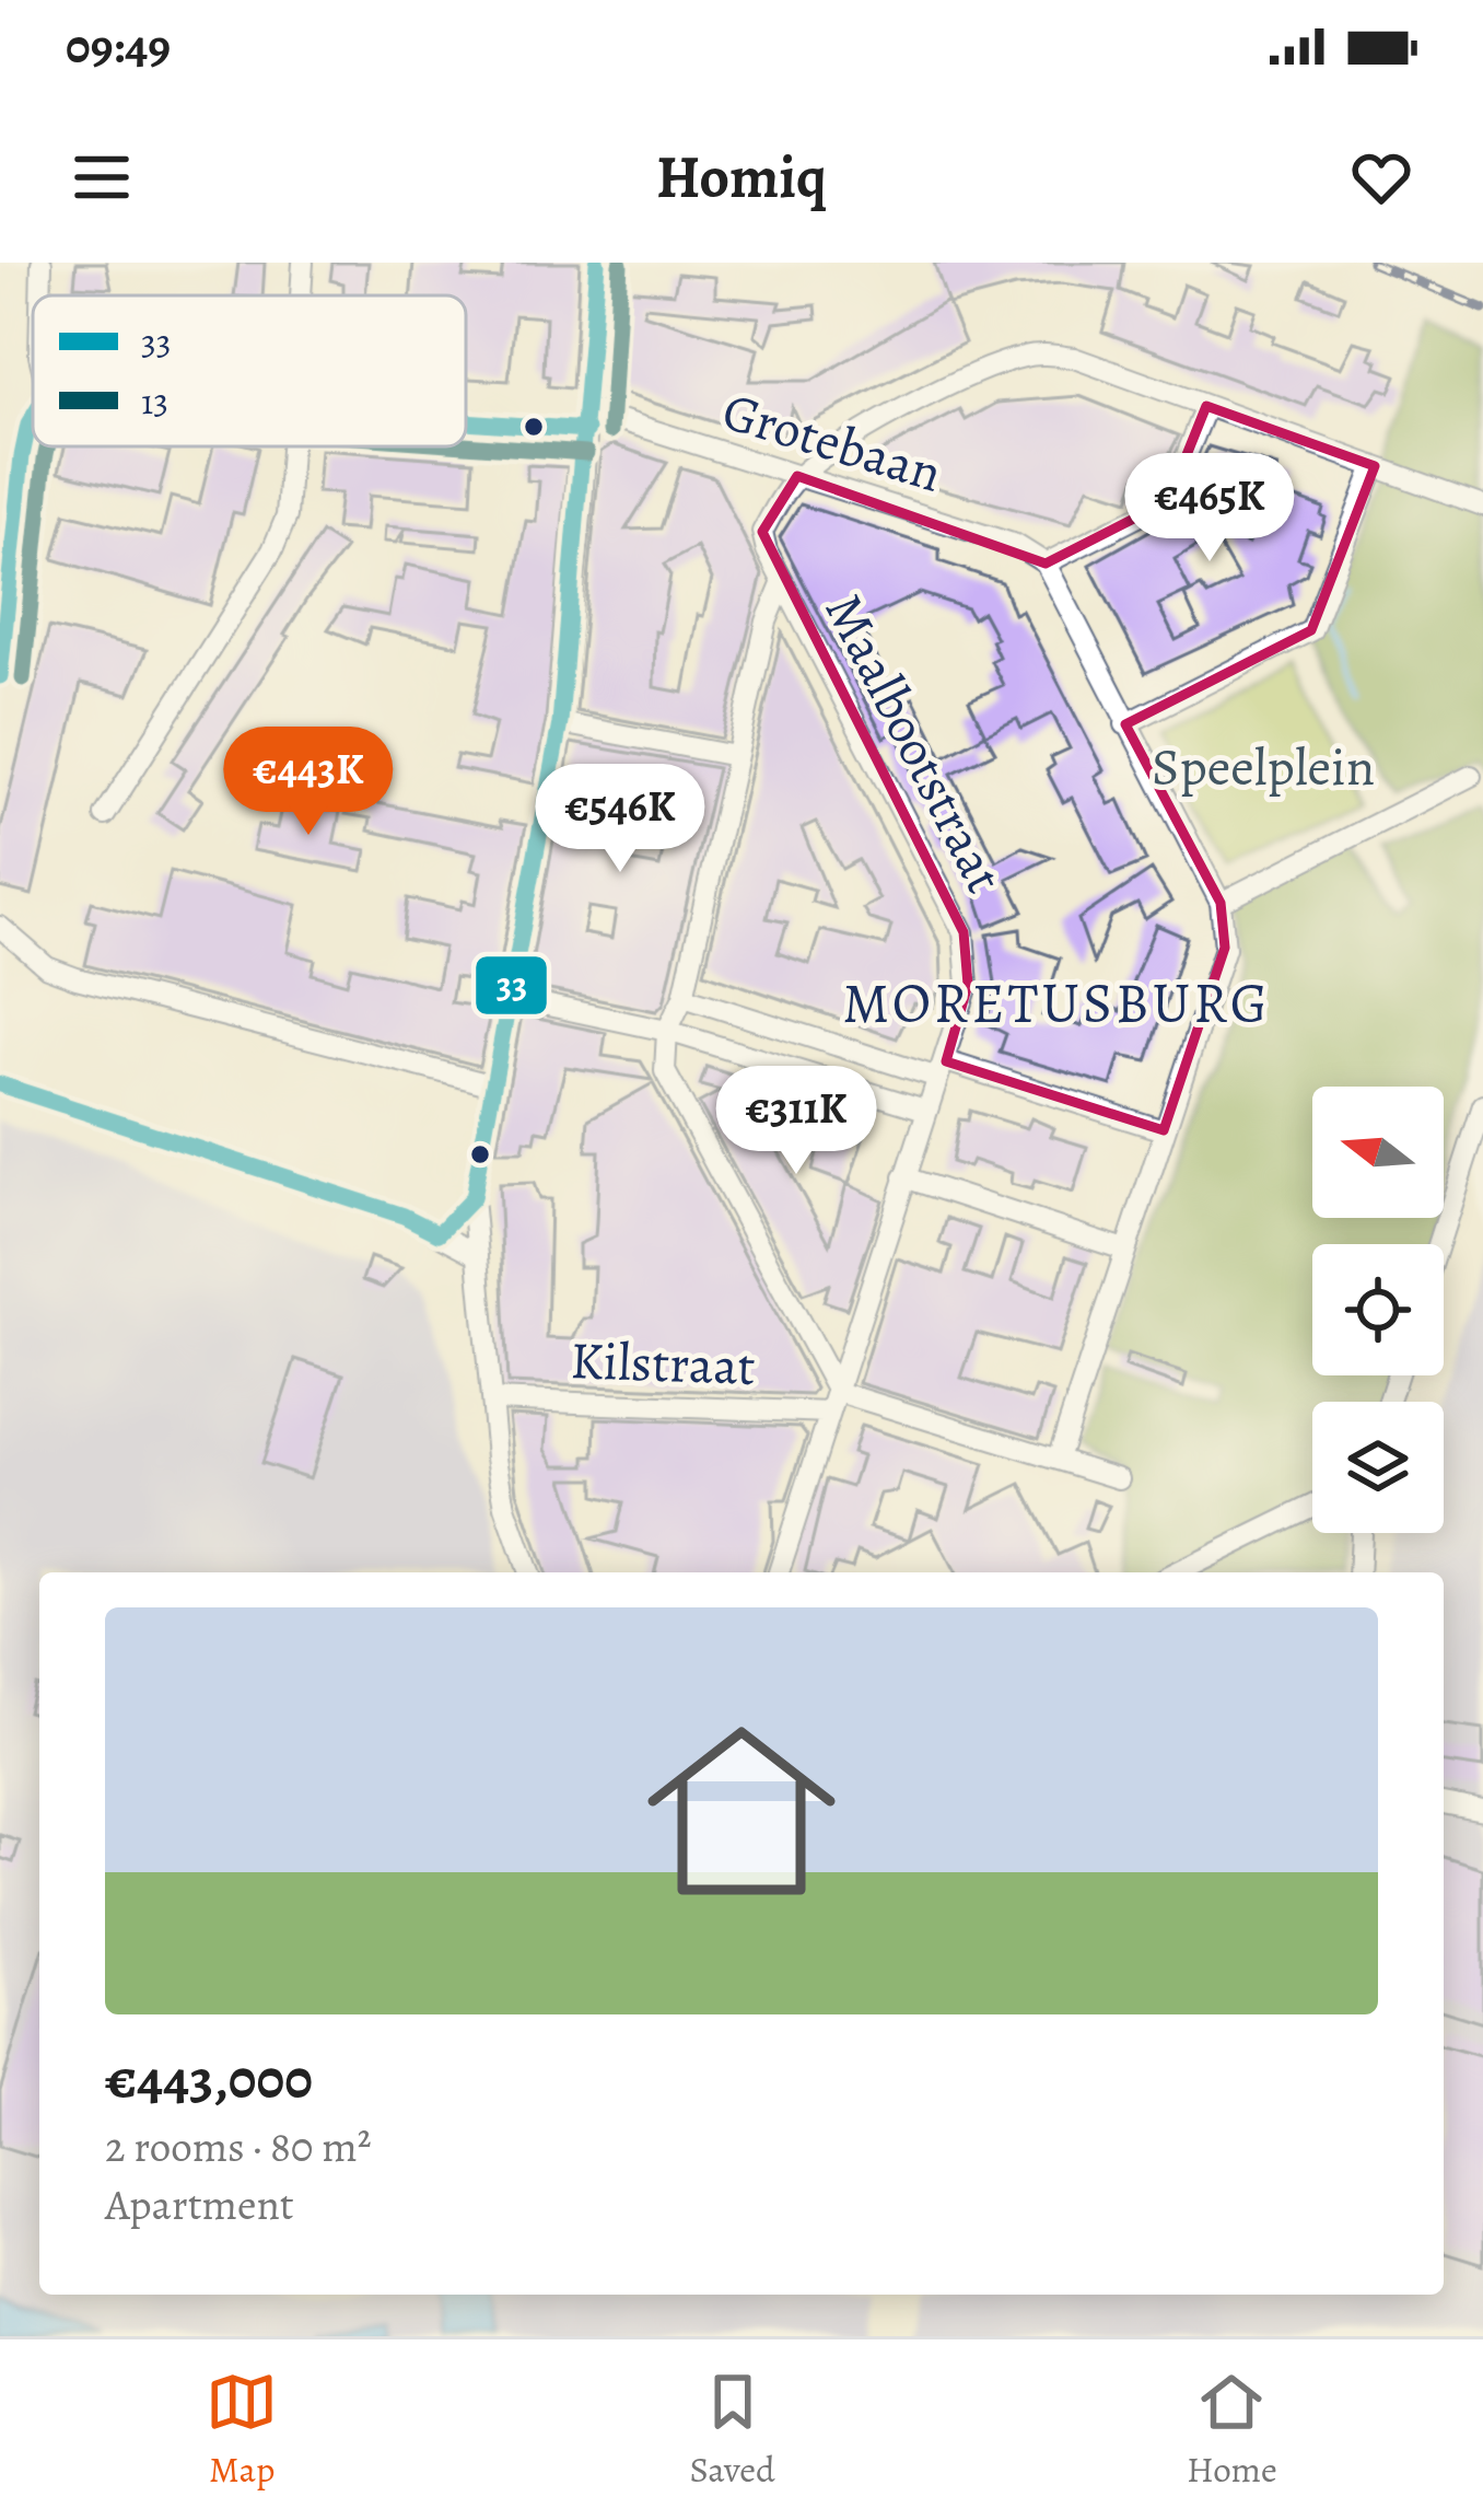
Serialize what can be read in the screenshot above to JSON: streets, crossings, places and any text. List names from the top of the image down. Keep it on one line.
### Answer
{"streets":{"street":["Grotebaan","Maalbootstraat","Kilstraat"]},"crossings":[["Grotebaan","Maalbootstraat"],["Maalbootstraat","Kilstraat"]],"districts":["MORETUSBURG"],"parks":["Speelplein"],"lines":["transit line 33","transit line 13"],"legend":["33","13"],"north":"left","page":{"status":"09:49","header":"Homiq","price":["€465K","€443K","€546K","€311K"],"list":[{"name":"€443,000","note":"2 rooms · 80 m² · Apartment"}],"tabs":["Map","Saved","Home"]}}
